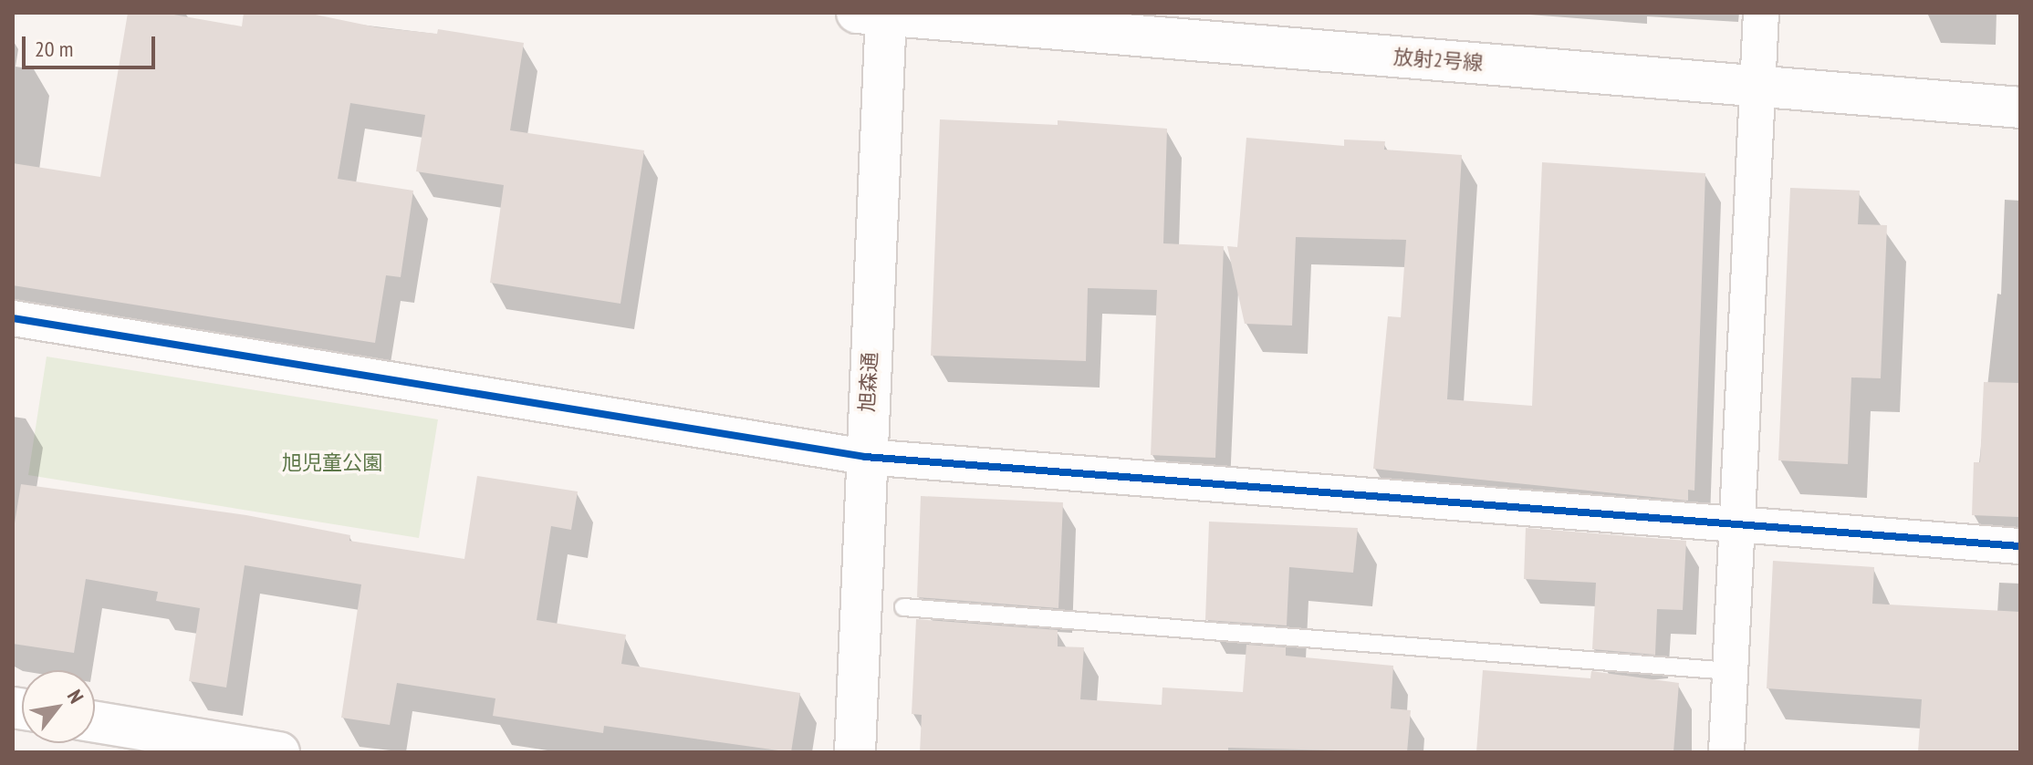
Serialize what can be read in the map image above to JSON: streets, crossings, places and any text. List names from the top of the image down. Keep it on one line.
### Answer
{"streets":{"street":["放射2号線","旭森通"]},"crossings":[["放射2号線","旭森通"]],"parks":["旭児童公園"],"scale_bar":"20 m","north":"top right"}
